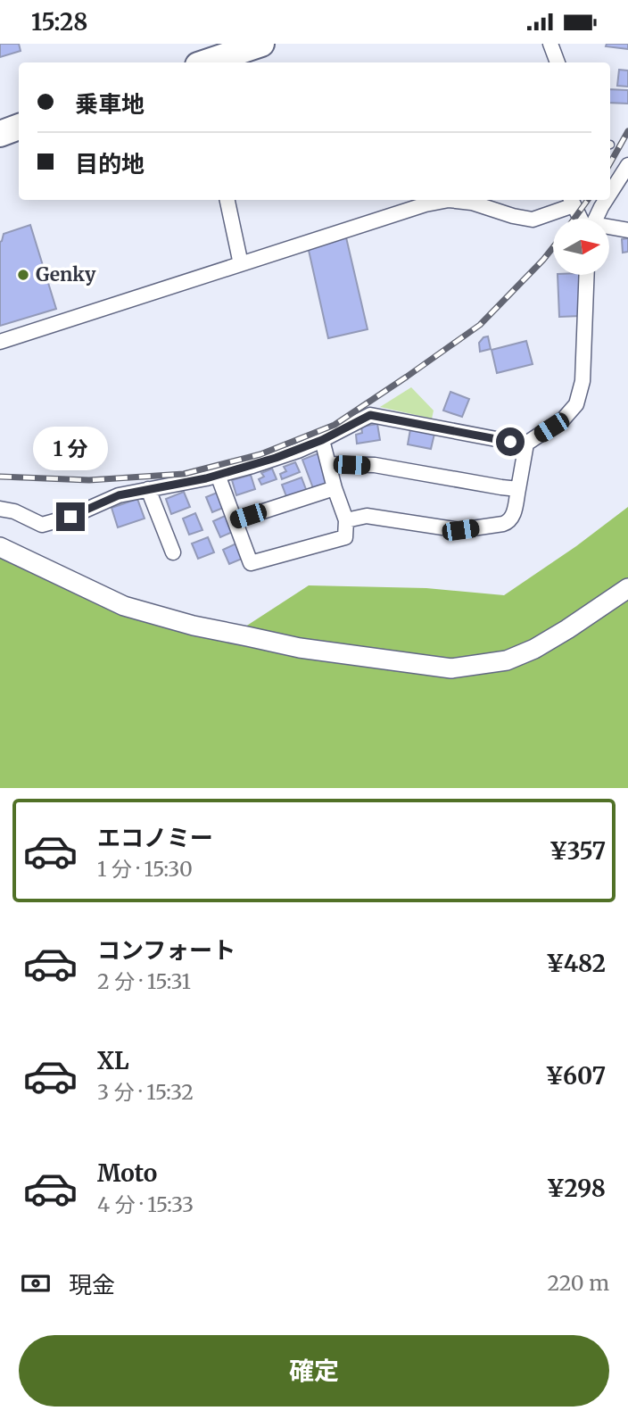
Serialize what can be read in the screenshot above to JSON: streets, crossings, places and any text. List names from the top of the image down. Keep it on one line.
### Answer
{"places":["Genky"],"north":"right","page":{"status":"15:28","banner":["乗車地","目的地"],"bubble":"1 分","list":[{"name":"エコノミー","note":"1 分 · 15:30","value":"¥357"},{"name":"コンフォート","note":"2 分 · 15:31","value":"¥482"},{"name":"XL","note":"3 分 · 15:32","value":"¥607"},{"name":"Moto","note":"4 分 · 15:33","value":"¥298"}],"pay":["現金","220 m"],"buttons":"確定"}}
